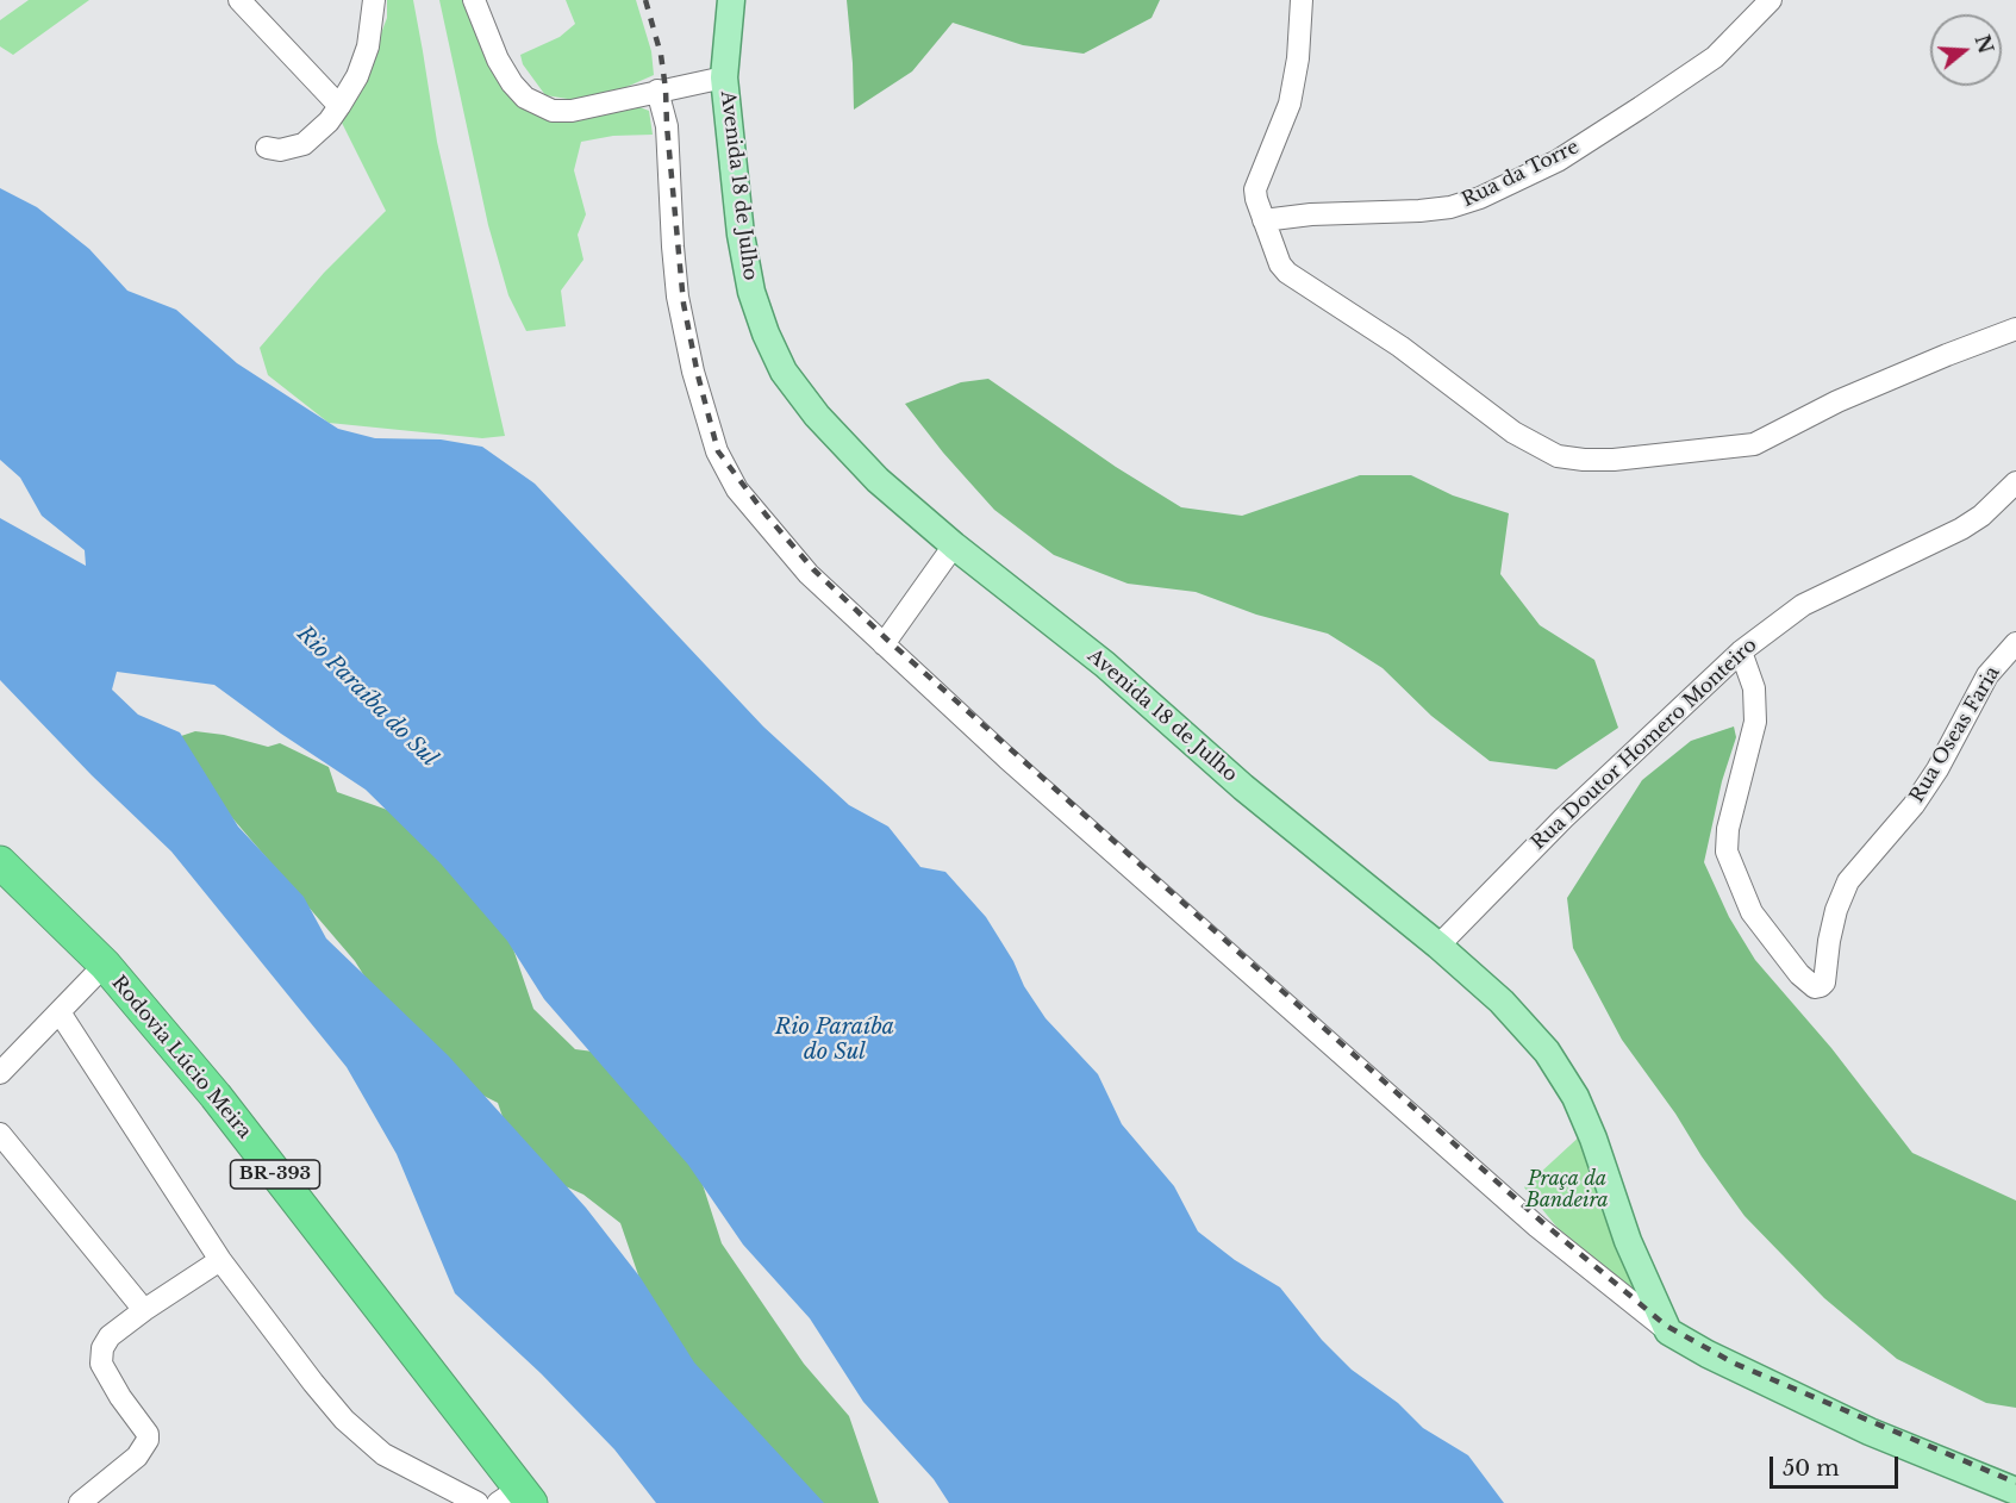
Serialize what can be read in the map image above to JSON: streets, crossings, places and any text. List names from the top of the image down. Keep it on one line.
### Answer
{"streets":{"highway":["Rodovia Lúcio Meira","BR-393"],"main road":["Avenida 18 de Julho"],"street":["Rua da Torre","Rua Oseas Faria","Rua Doutor Homero Monteiro"]},"crossings":[["Avenida 18 de Julho","Rua Doutor Homero Monteiro"],["Rua Oseas Faria","Rua Doutor Homero Monteiro"]],"water":["Rio Paraíba do Sul"],"parks":["Praça da Bandeira"],"scale_bar":"50 m","north":"right"}
